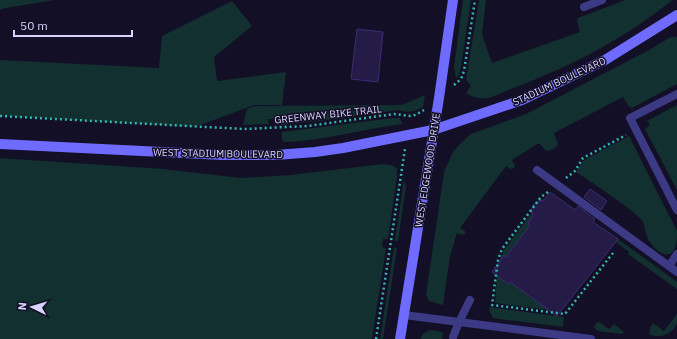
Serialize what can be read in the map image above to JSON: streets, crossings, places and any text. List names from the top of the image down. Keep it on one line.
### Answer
{"streets":{"main road":["STADIUM BOULEVARD","WEST STADIUM BOULEVARD","WEST EDGEWOOD DRIVE"],"path":["GREENWAY BIKE TRAIL"]},"crossings":[["STADIUM BOULEVARD","WEST STADIUM BOULEVARD"],["STADIUM BOULEVARD","WEST EDGEWOOD DRIVE"],["GREENWAY BIKE TRAIL","WEST STADIUM BOULEVARD"],["WEST STADIUM BOULEVARD","WEST EDGEWOOD DRIVE"]],"scale_bar":"50 m","north":"left"}
